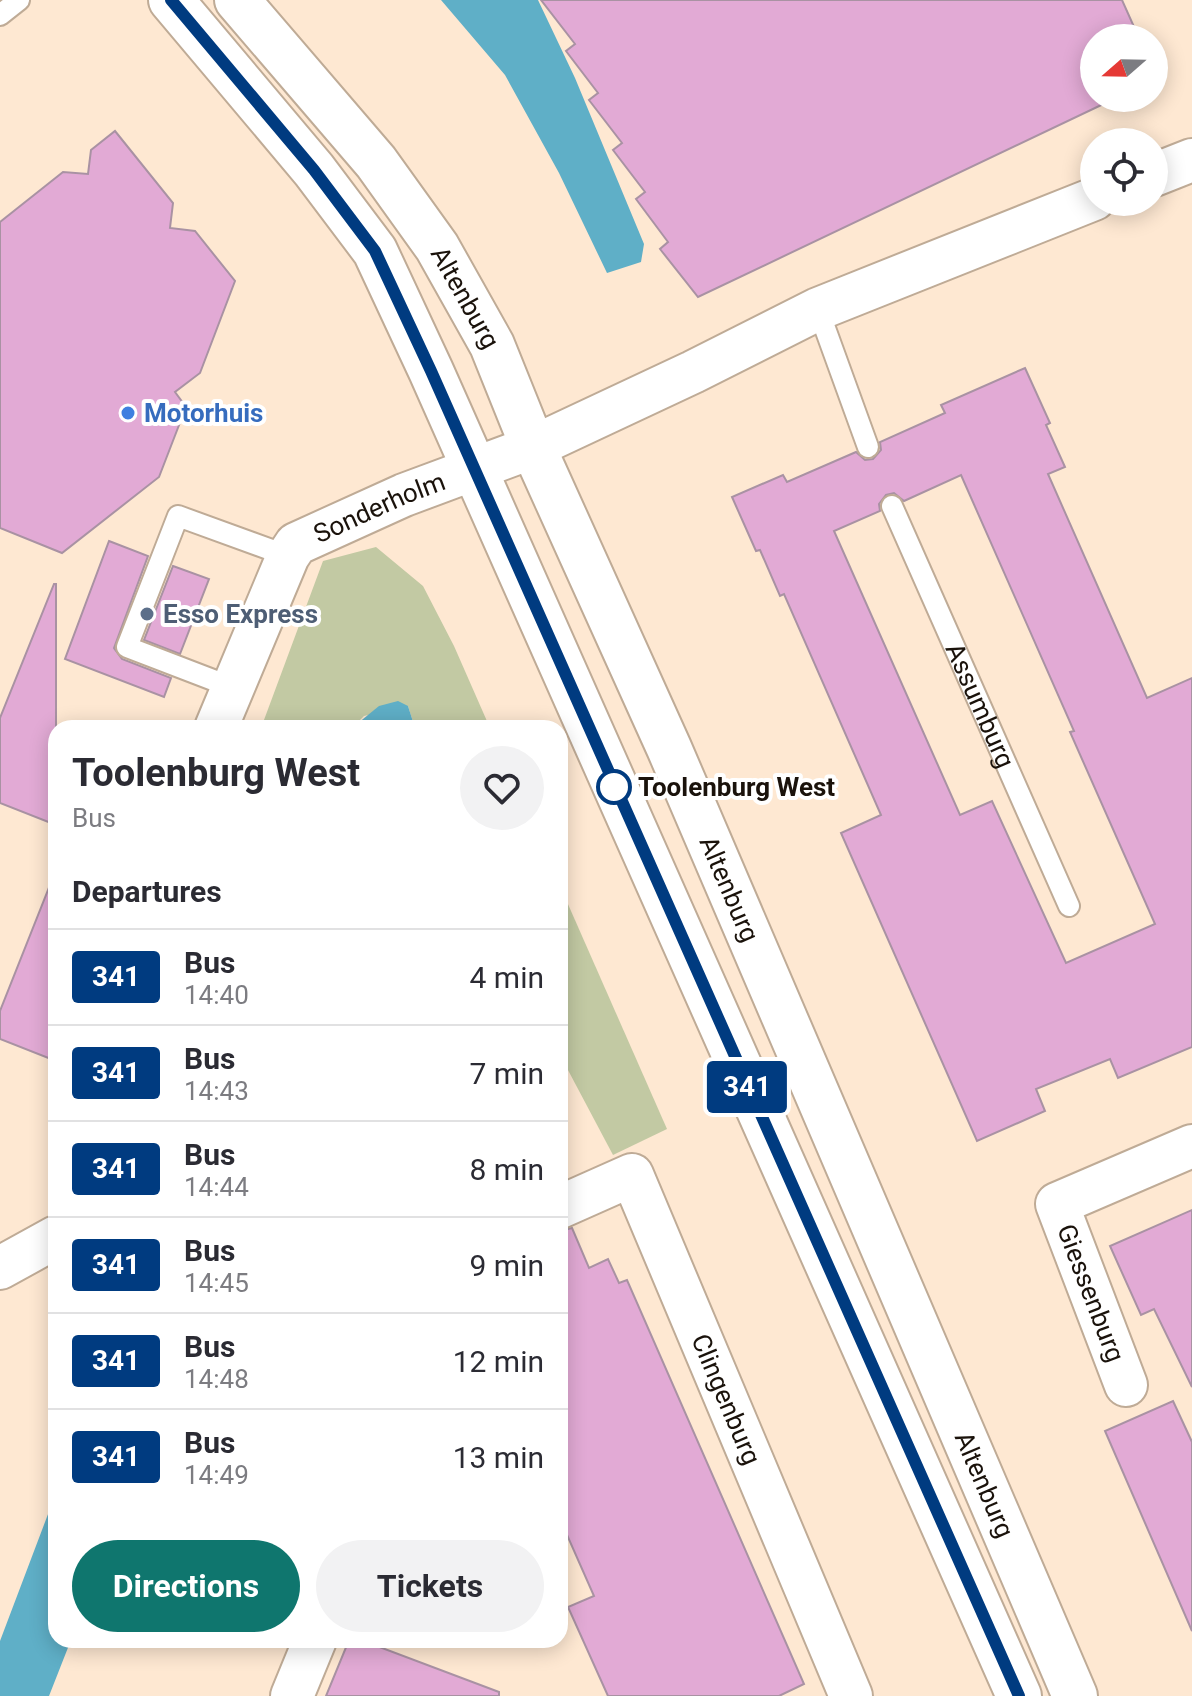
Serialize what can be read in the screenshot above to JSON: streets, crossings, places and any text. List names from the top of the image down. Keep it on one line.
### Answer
{"streets":{"main road":["Altenburg"],"street":["Sonderholm","Giessenburg","Clingenburg"],"lane":["Assumburg"]},"crossings":[["Altenburg","Sonderholm"]],"places":["Motorhuis","Esso Express","Toolenburg West"],"lines":["bus line 341"],"north":"left","page":{"on_map":"341","heading":[["Toolenburg West","Bus"],"Departures"],"list":[{"mark":"341","name":"Bus","note":"14:40","value":"4 min"},{"mark":"341","name":"Bus","note":"14:43","value":"7 min"},{"mark":"341","name":"Bus","note":"14:44","value":"8 min"},{"mark":"341","name":"Bus","note":"14:45","value":"9 min"},{"mark":"341","name":"Bus","note":"14:48","value":"12 min"},{"mark":"341","name":"Bus","note":"14:49","value":"13 min"}],"buttons":["Directions","Tickets"]}}
